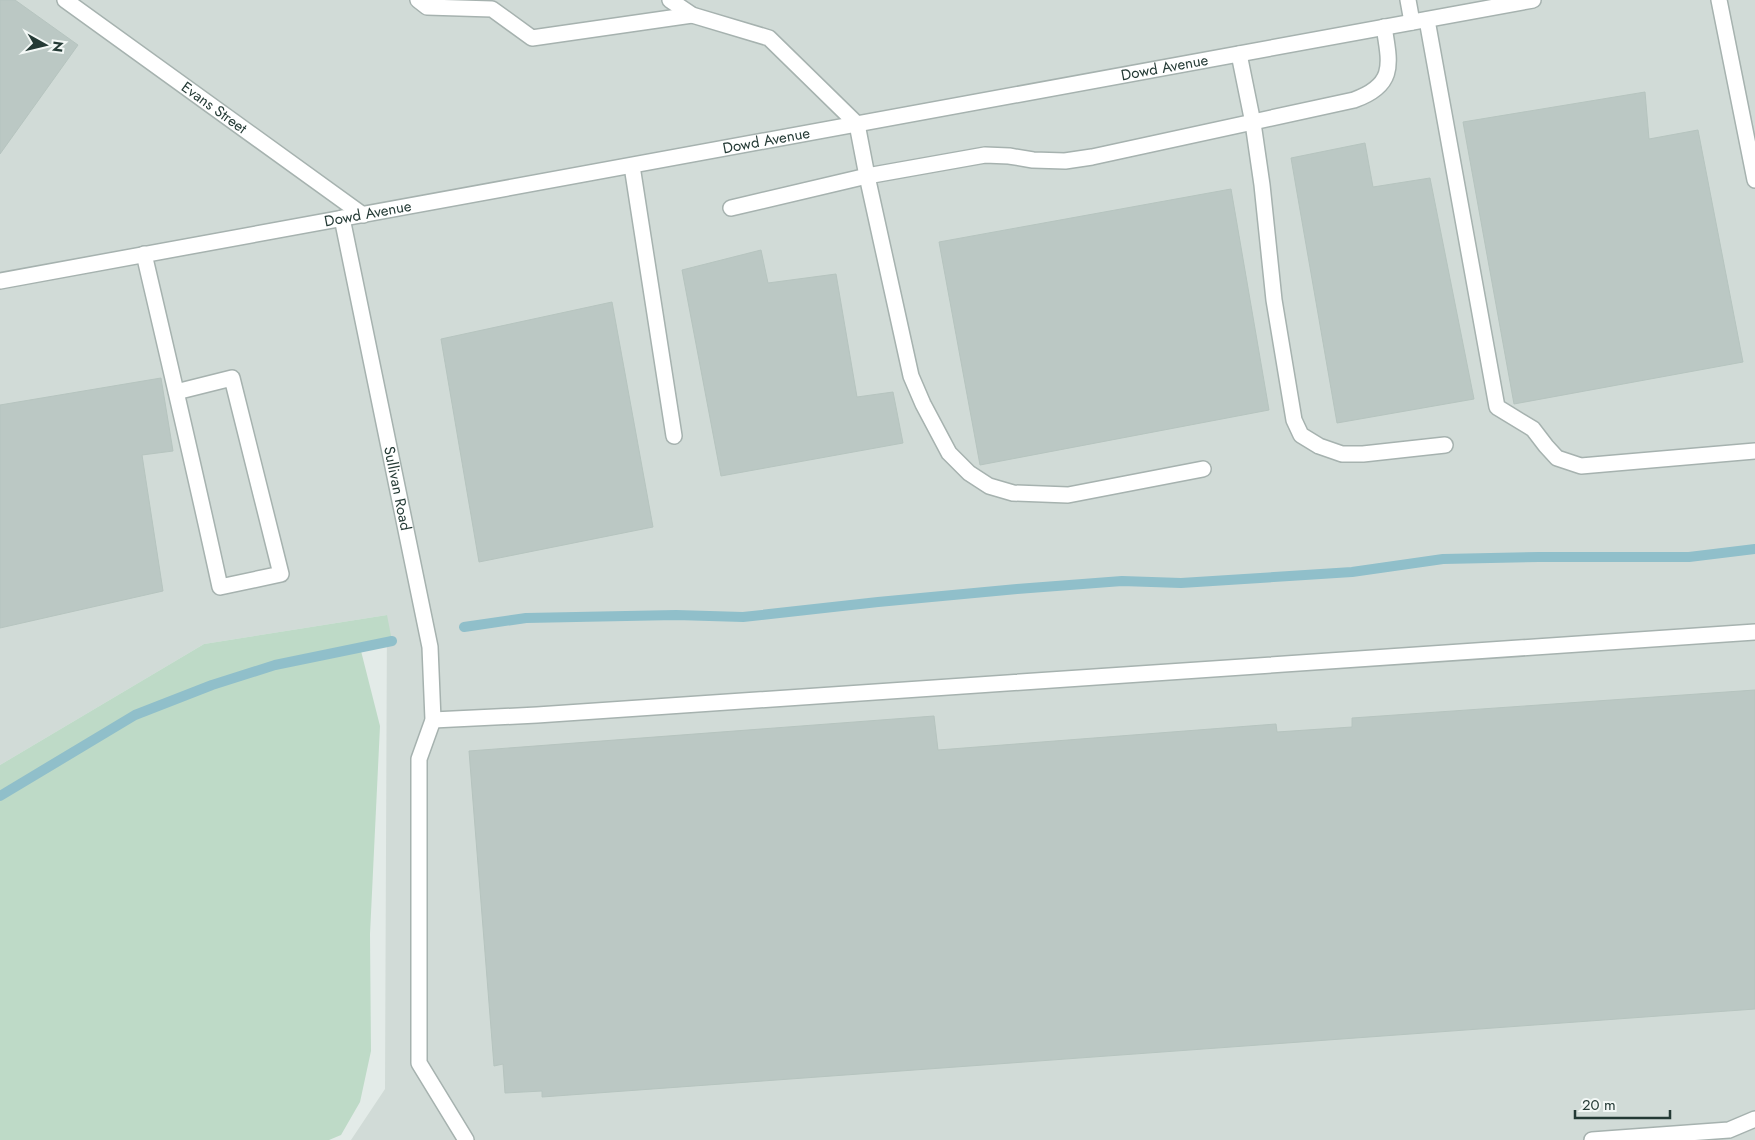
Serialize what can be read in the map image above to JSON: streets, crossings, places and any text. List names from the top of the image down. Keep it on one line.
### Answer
{"streets":{"street":["Dowd Avenue","Evans Street","Sullivan Road"]},"crossings":[["Dowd Avenue","Evans Street"],["Dowd Avenue","Sullivan Road"]],"scale_bar":"20 m","north":"right"}
